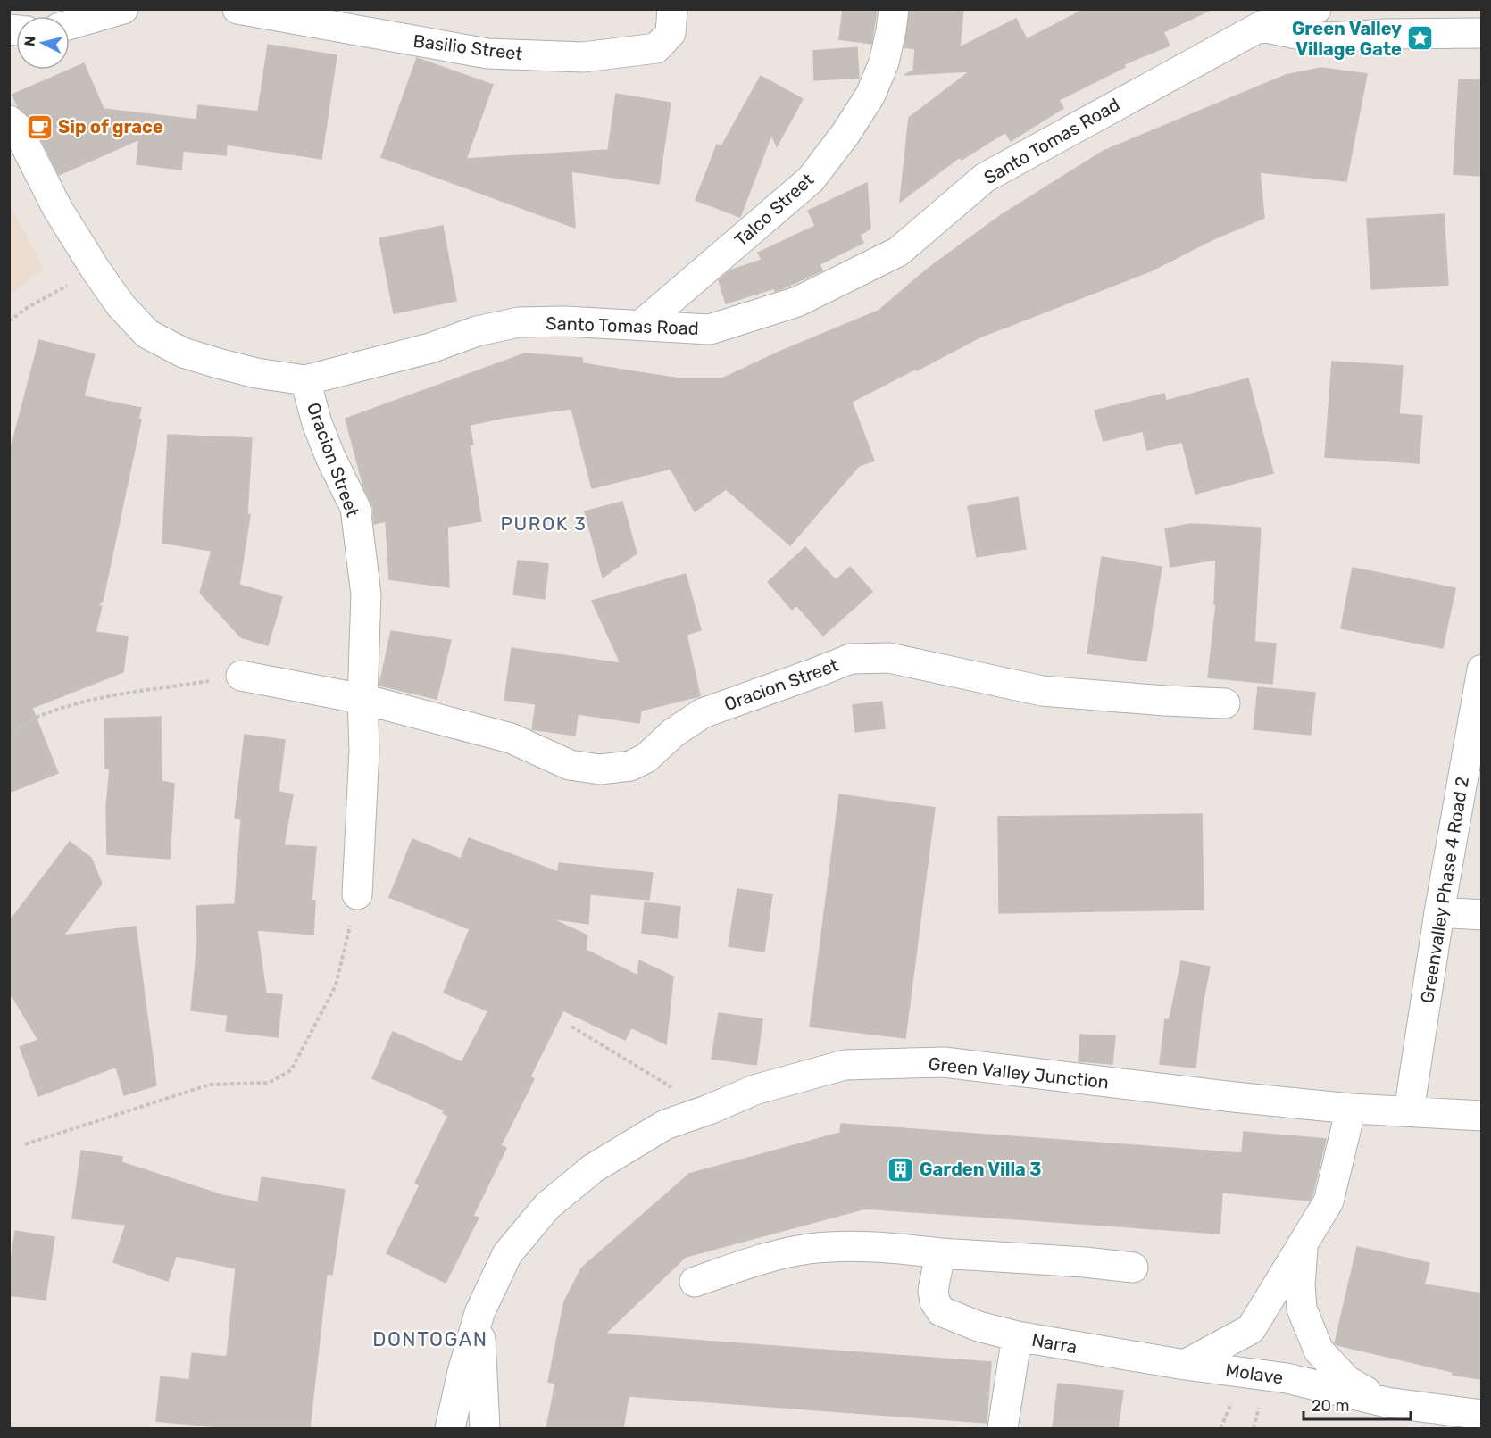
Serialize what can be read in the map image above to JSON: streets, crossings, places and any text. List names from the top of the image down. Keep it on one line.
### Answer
{"streets":{"street":["Basilio Street","Santo Tomas Road","Talco Street","Oracion Street","Greenvalley Phase 4 Road 2","Green Valley Junction","Narra","Molave"]},"crossings":[["Santo Tomas Road","Talco Street"],["Santo Tomas Road","Oracion Street"],["Greenvalley Phase 4 Road 2","Green Valley Junction"],["Narra","Molave"]],"districts":["PUROK 3","DONTOGAN"],"places":{"place":["Green Valley Village Gate"],"cafe":["Sip of grace"],"building":["Garden Villa 3"]},"scale_bar":"20 m","north":"left"}
